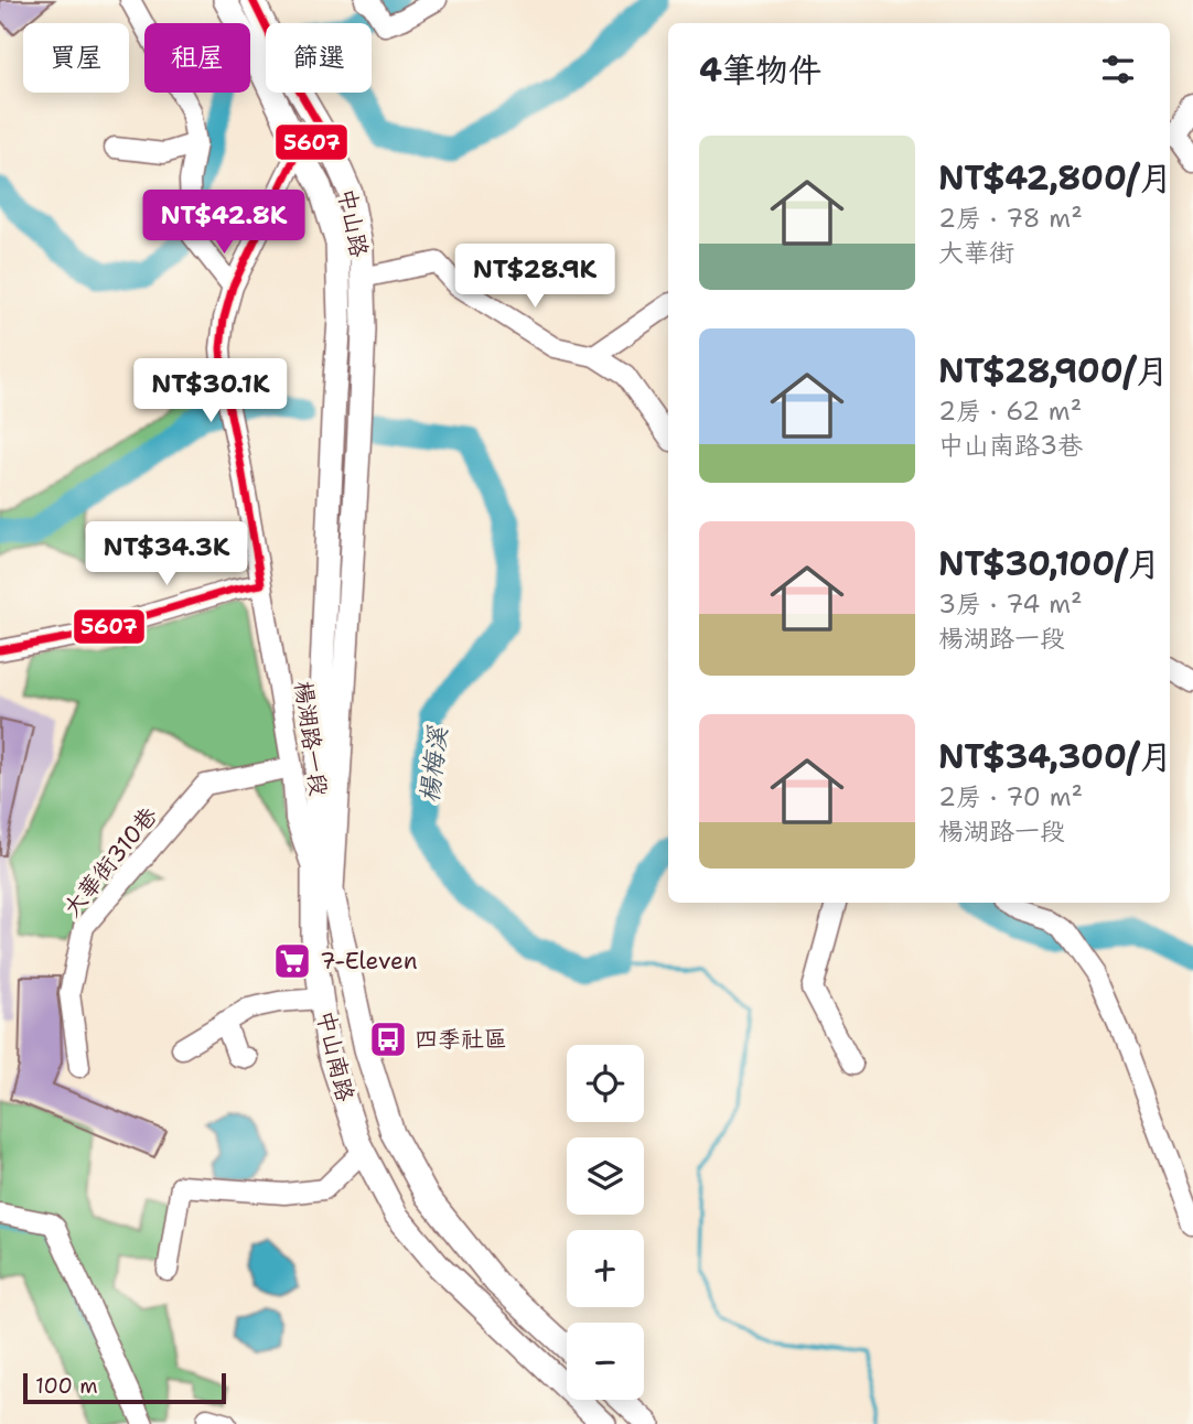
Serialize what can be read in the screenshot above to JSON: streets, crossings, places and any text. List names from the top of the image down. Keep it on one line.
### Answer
{"streets":{"main road":["中山路","中山南路"],"street":["楊湖路一段","大華街310巷"]},"crossings":[["中山路","楊湖路一段"],["中山路","中山南路"],["楊湖路一段","大華街310巷"],["楊湖路一段","中山南路"]],"water":["楊梅溪"],"places":{"supermarket":["7-Eleven"],"bus stop":["四季社區"]},"lines":["transit line 5607"],"scale_bar":"100 m","page":{"chip":["買屋","租屋","篩選"],"heading":"4筆物件","list":[{"name":"NT$42,800/月","note":"2房 · 78 m² · 大華街"},{"name":"NT$28,900/月","note":"2房 · 62 m² · 中山南路3巷"},{"name":"NT$30,100/月","note":"3房 · 74 m² · 楊湖路一段"},{"name":"NT$34,300/月","note":"2房 · 70 m² · 楊湖路一段"}],"price":["NT$42.8K","NT$28.9K","NT$30.1K","NT$34.3K"],"map_buttons":["+","−"],"scale":"100 m"}}
